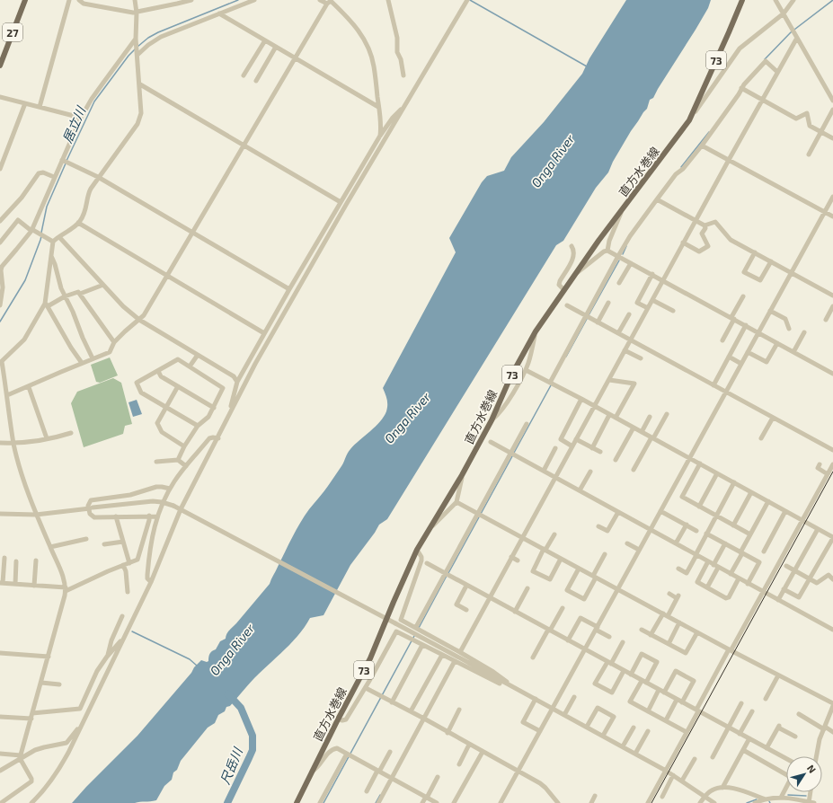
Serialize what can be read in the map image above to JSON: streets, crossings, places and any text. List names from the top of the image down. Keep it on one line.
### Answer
{"streets":{"main road":["27","73","直方水巻線"]},"water":["居立川","Onga River","尺岳川"],"north":"top right"}
